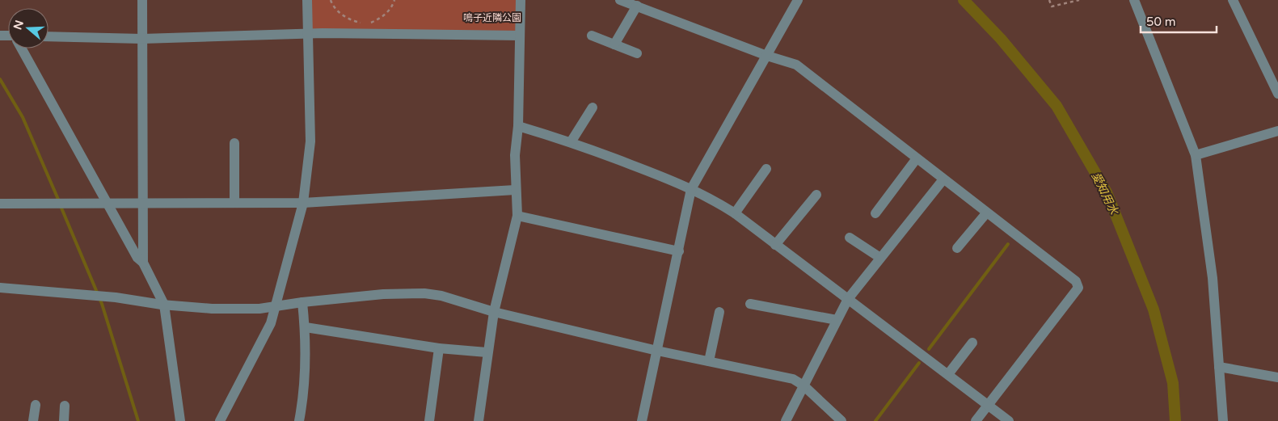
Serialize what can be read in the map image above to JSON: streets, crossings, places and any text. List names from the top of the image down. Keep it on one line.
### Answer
{"water":["愛知用水"],"parks":["鳴子近隣公園"],"scale_bar":"50 m","north":"left"}
